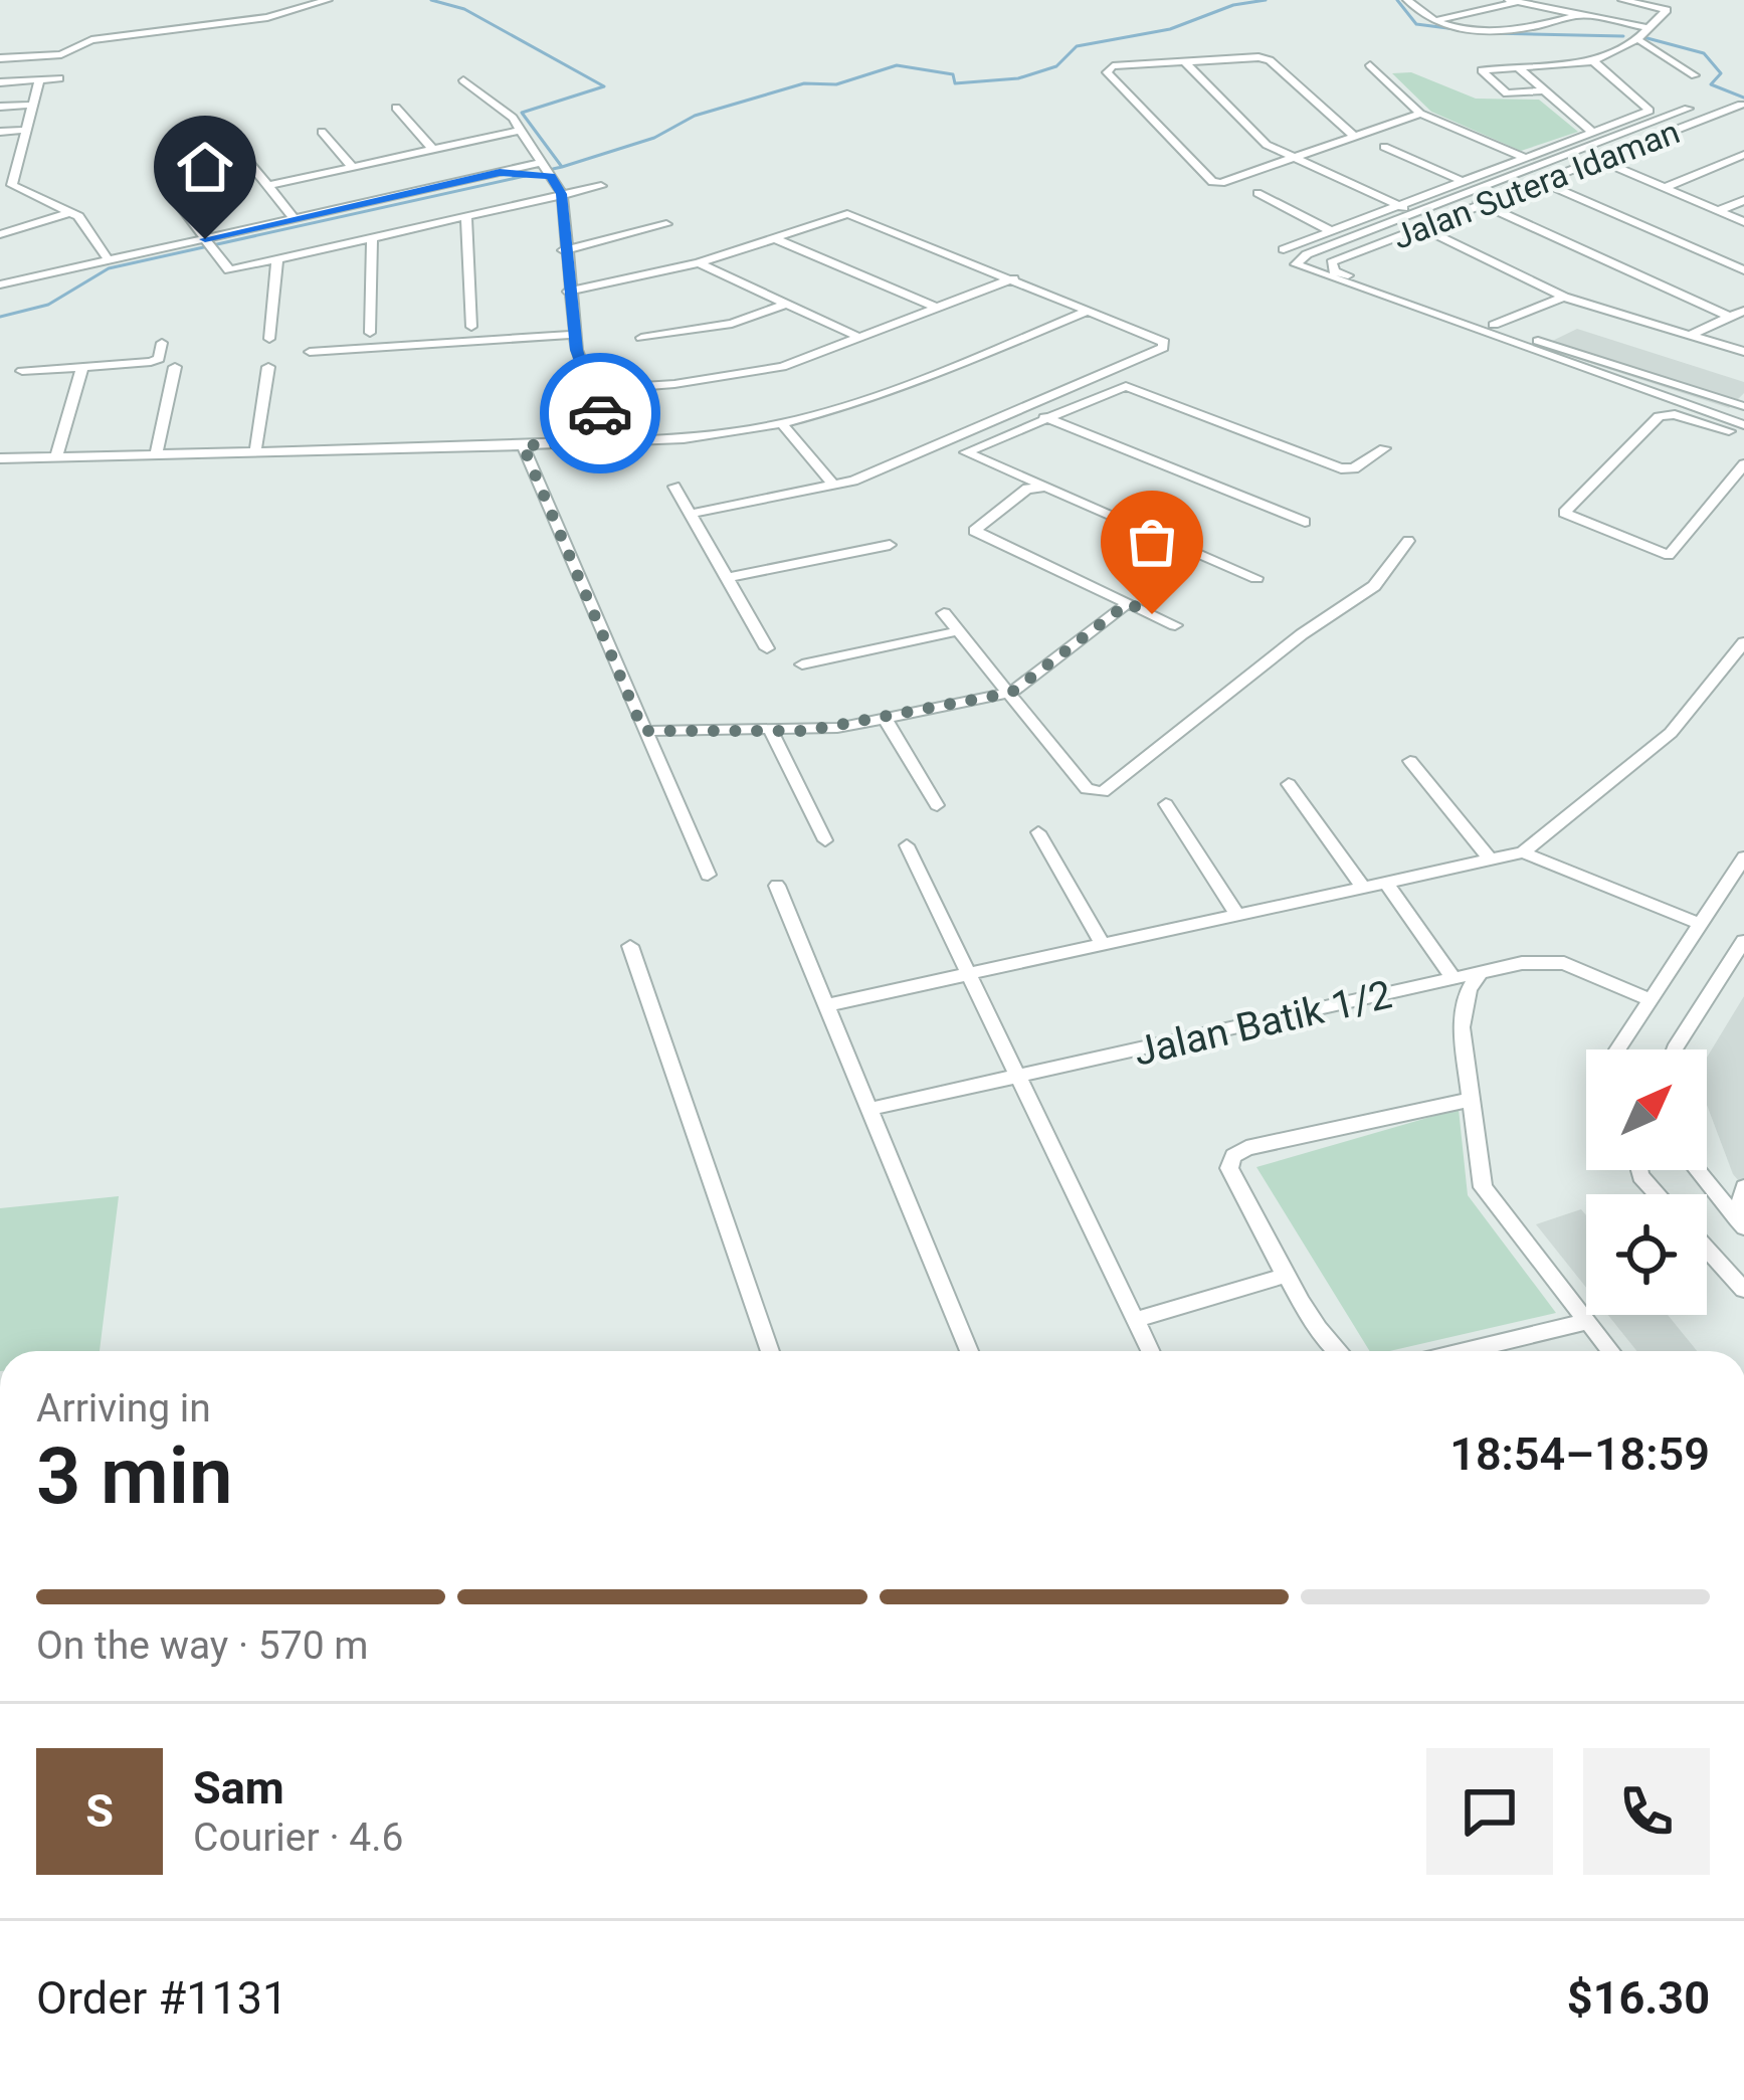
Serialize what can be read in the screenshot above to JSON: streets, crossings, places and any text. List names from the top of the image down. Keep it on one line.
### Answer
{"streets":{"street":["Jalan Sutera Idaman","Jalan Batik 1/2"]},"north":"top right","page":{"heading":["3 min","Arriving in","18:54–18:59"],"panel":["Sam","Courier · 4.6","Order #1131","$16.30"],"bar":"On the way · 570 m","round":"S"}}
